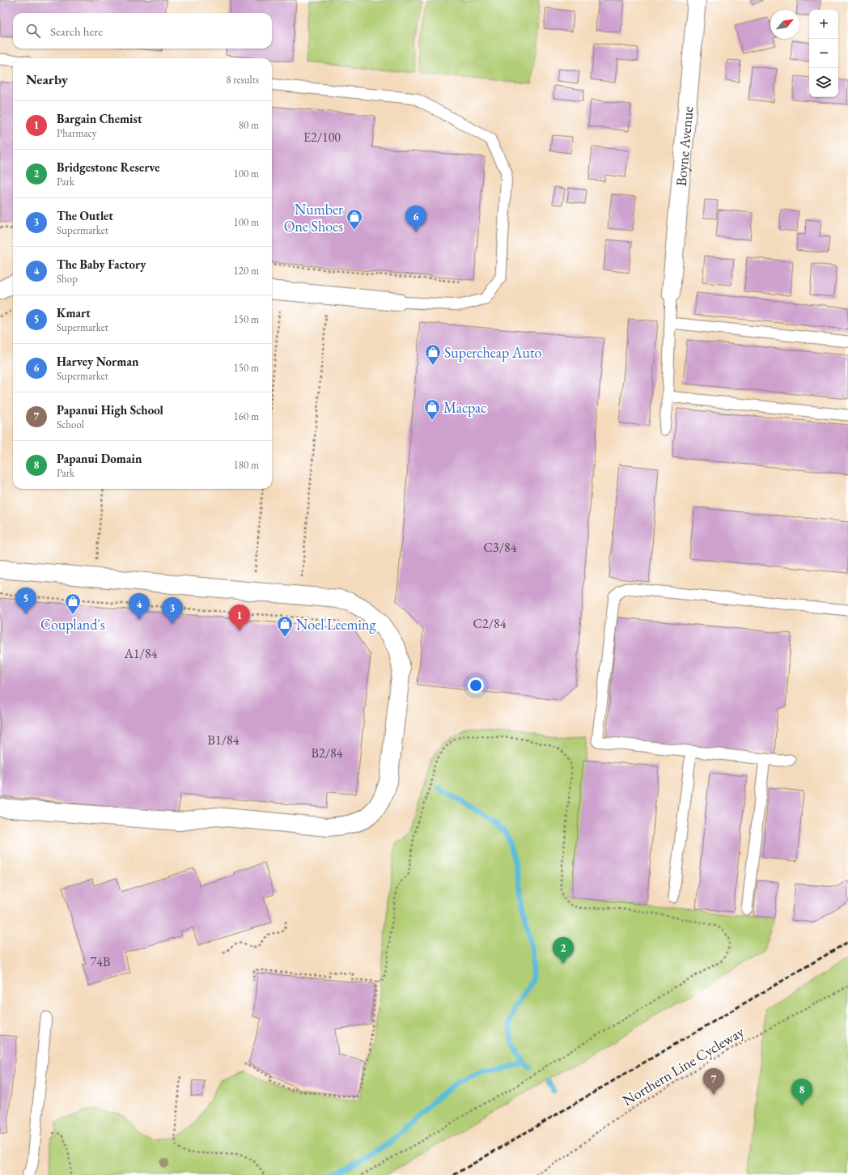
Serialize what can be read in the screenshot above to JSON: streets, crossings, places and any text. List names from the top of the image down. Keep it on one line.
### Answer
{"streets":{"street":["Boyne Avenue"],"path":["Northern Line Cycleway"]},"places":{"shop":["Number One Shoes","Supercheap Auto","Macpac","Coupland's","Noel Leeming"]},"house_numbers":["E2/100","C3/84","C2/84","A1/84","B1/84","B2/84","74B"],"north":"top right","page":{"map_buttons":["+","−"],"search":"Search here","heading":["Nearby","8 results"],"list":[{"mark":"1","name":"Bargain Chemist","note":"Pharmacy","value":"80 m"},{"mark":"2","name":"Bridgestone Reserve","note":"Park","value":"100 m"},{"mark":"3","name":"The Outlet","note":"Supermarket","value":"100 m"},{"mark":"4","name":"The Baby Factory","note":"Shop","value":"120 m"},{"mark":"5","name":"Kmart","note":"Supermarket","value":"150 m"},{"mark":"6","name":"Harvey Norman","note":"Supermarket","value":"150 m"},{"mark":"7","name":"Papanui High School","note":"School","value":"160 m"},{"mark":"8","name":"Papanui Domain","note":"Park","value":"180 m"}],"pins":["6","5","4","3","1","2","7","8"]}}
